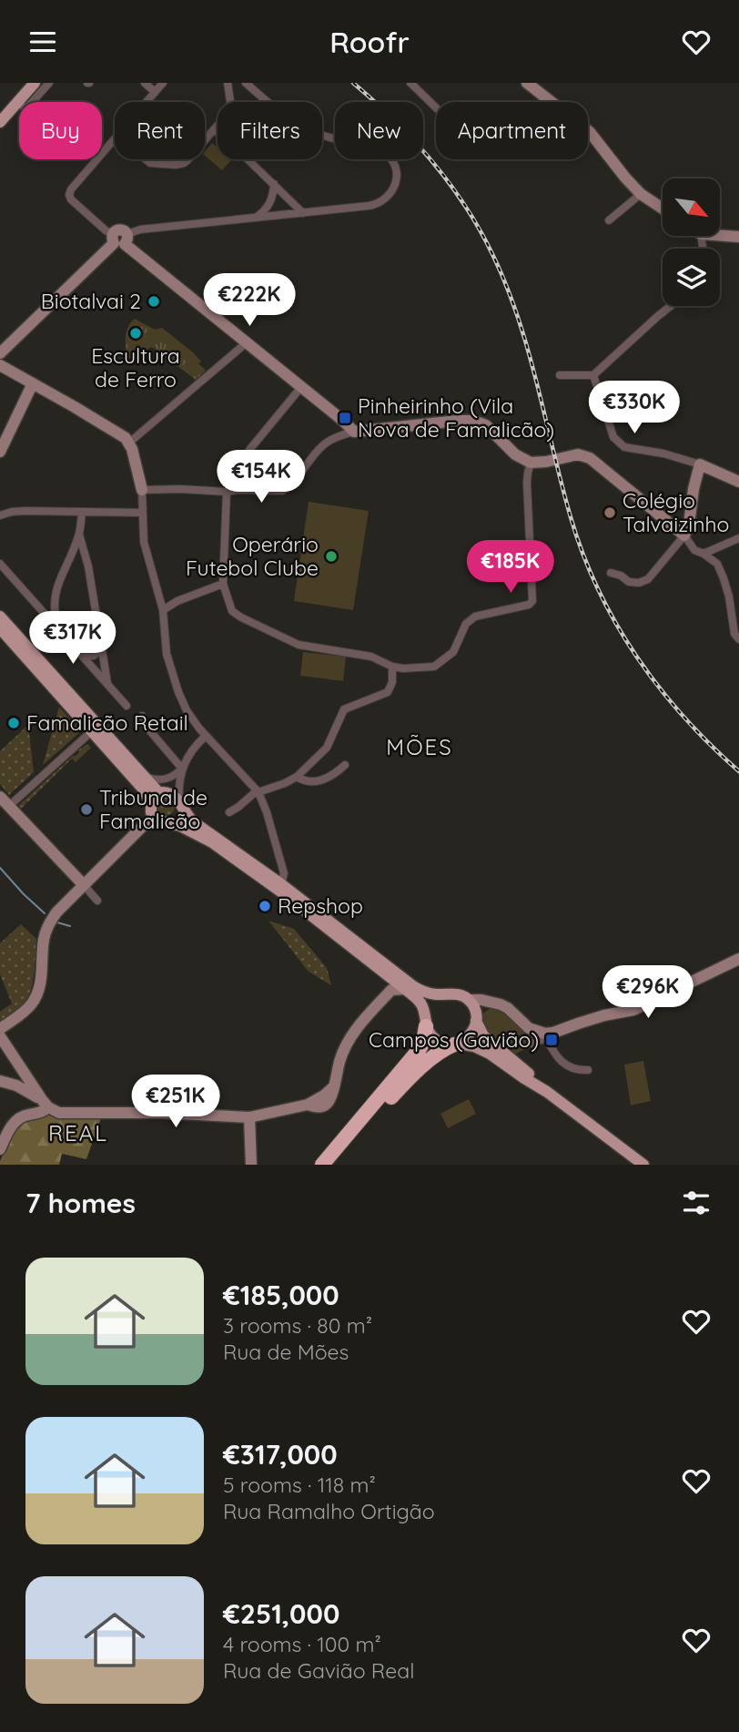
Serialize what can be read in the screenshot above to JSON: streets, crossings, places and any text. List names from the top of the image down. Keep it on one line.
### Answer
{"districts":["MÕES","REAL"],"places":{"other":["Biotalvai 2","Escultura de Ferro","Colégio Talvaizinho","Operário Futebol Clube","Famalicão Retail","Tribunal de Famalicão","Repshop"],"transit":["Pinheirinho (Vila Nova de Famalicão)","Campos (Gavião)"]},"north":"bottom right","page":{"header":"Roofr","chip":["Buy","Rent","Filters","New","Apartment"],"price":["€222K","€330K","€154K","€185K","€317K","€296K","€251K"],"heading":"7 homes","list":[{"name":"€185,000","note":"3 rooms · 80 m² · Rua de Mões"},{"name":"€317,000","note":"5 rooms · 118 m² · Rua Ramalho Ortigão"},{"name":"€251,000","note":"4 rooms · 100 m² · Rua de Gavião Real"}]}}
